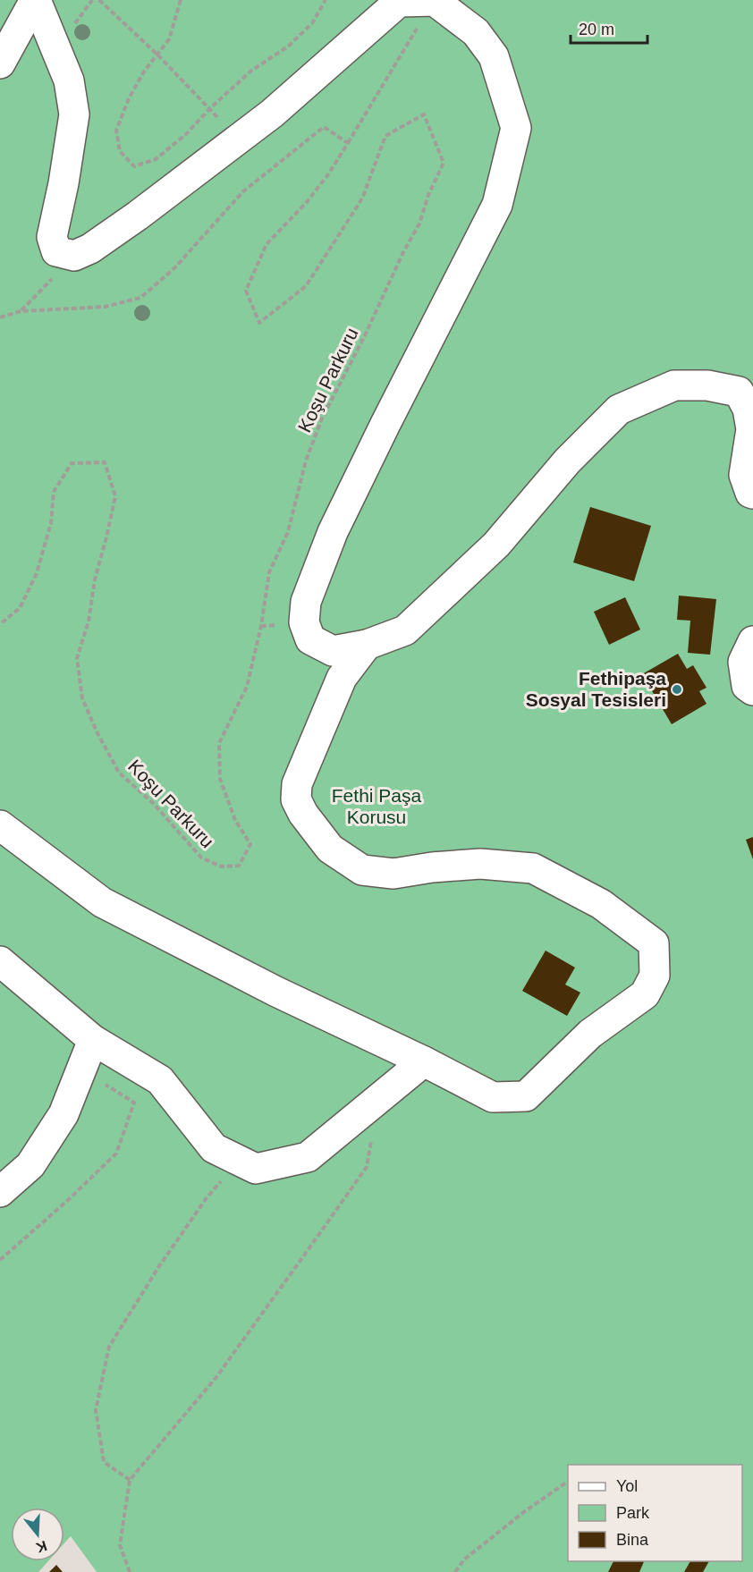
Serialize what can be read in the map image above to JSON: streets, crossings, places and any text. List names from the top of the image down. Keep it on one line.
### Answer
{"streets":{"path":["Koşu Parkuru"]},"parks":["Fethi Paşa Korusu"],"places":["Fethipaşa Sosyal Tesisleri"],"legend":["Yol","Park","Bina"],"scale_bar":"20 m","north":"bottom"}
